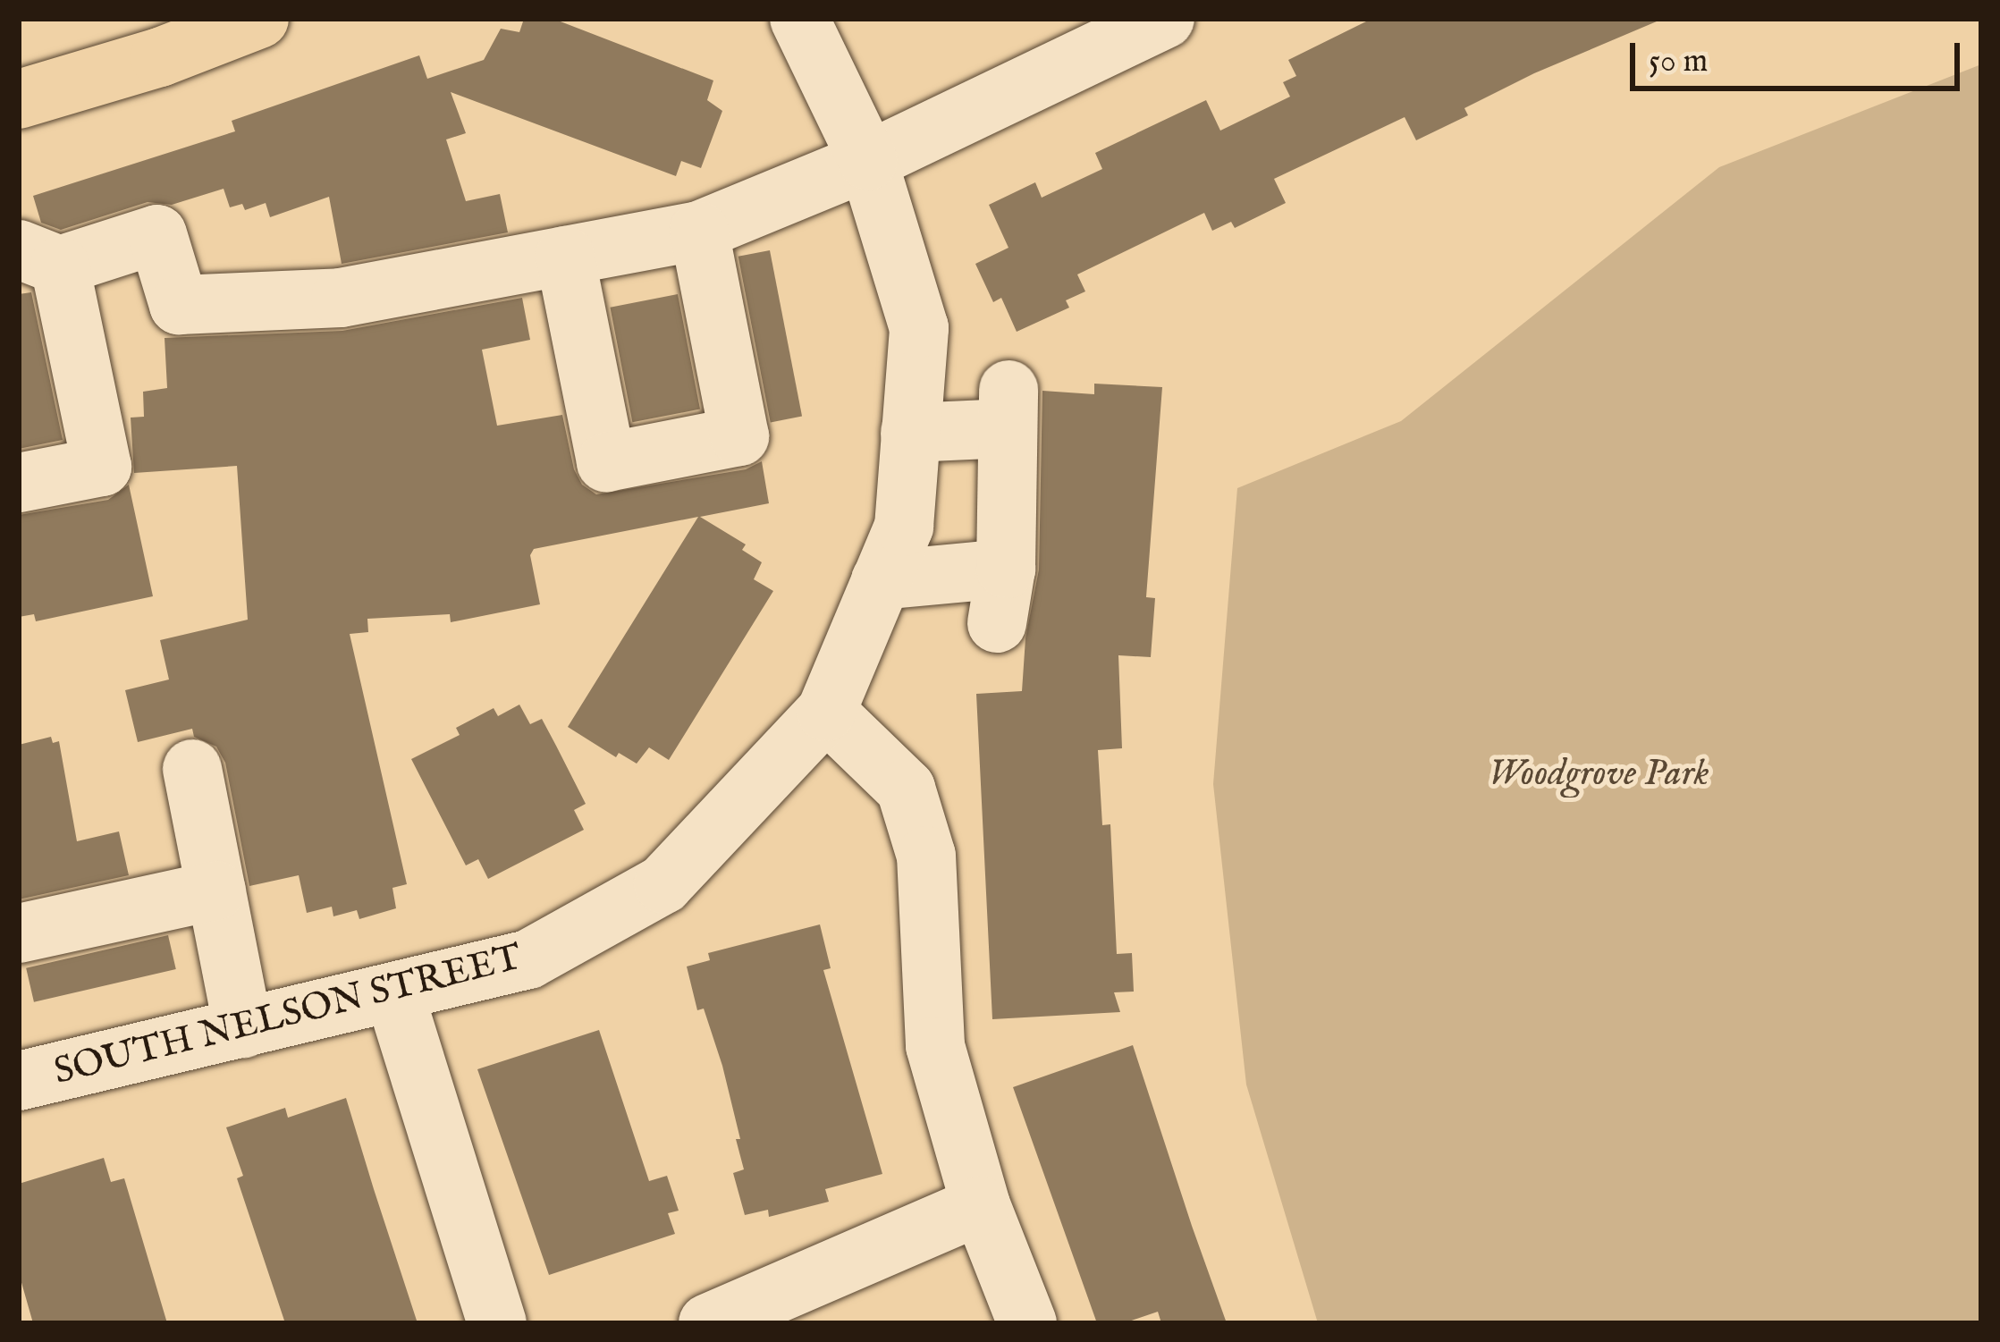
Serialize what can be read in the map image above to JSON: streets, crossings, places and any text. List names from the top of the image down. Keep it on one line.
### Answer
{"streets":{"street":["SOUTH NELSON STREET"]},"parks":["Woodgrove Park"],"scale_bar":"50 m"}
